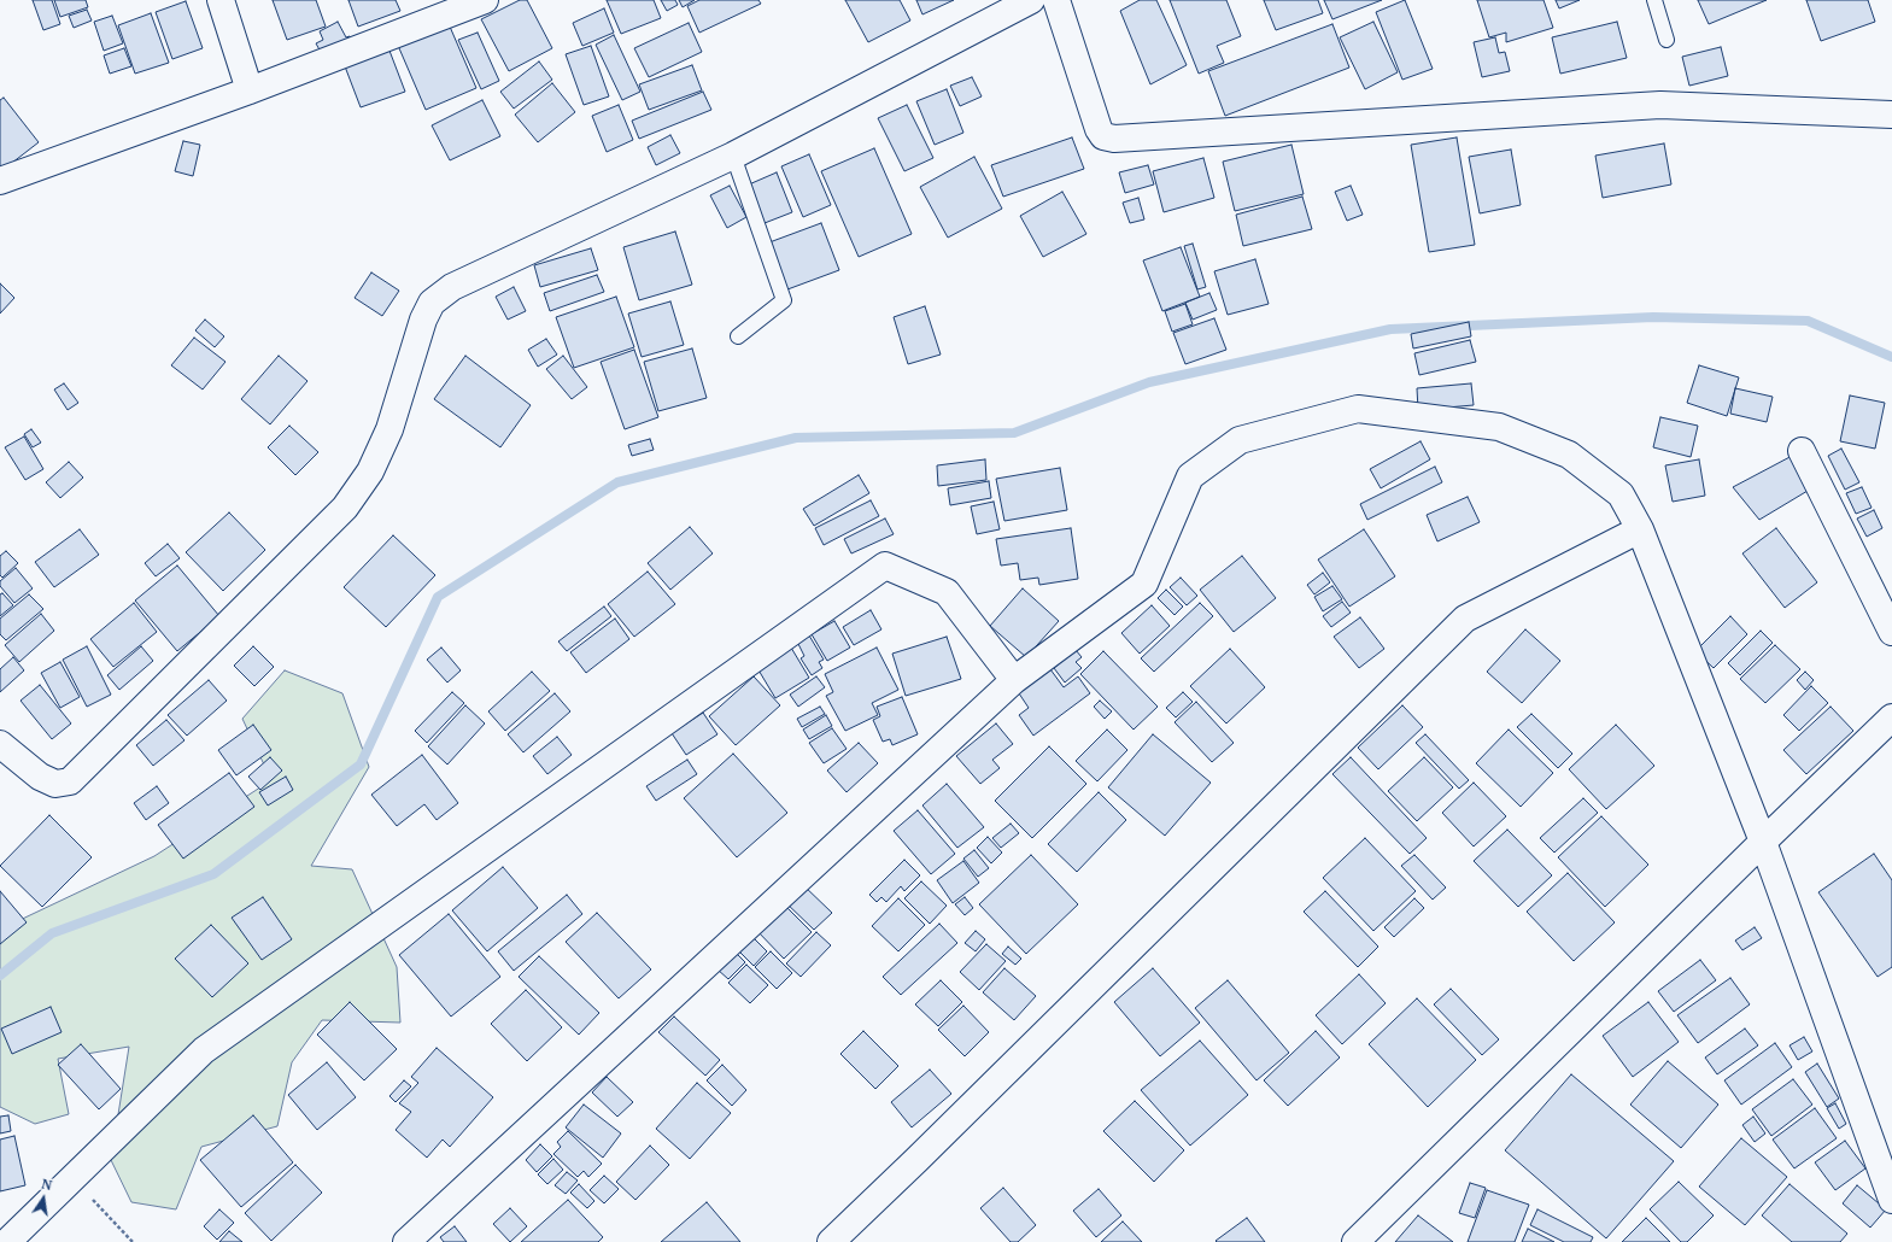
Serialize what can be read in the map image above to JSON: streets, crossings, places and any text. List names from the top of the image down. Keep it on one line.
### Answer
{"north":"top"}
